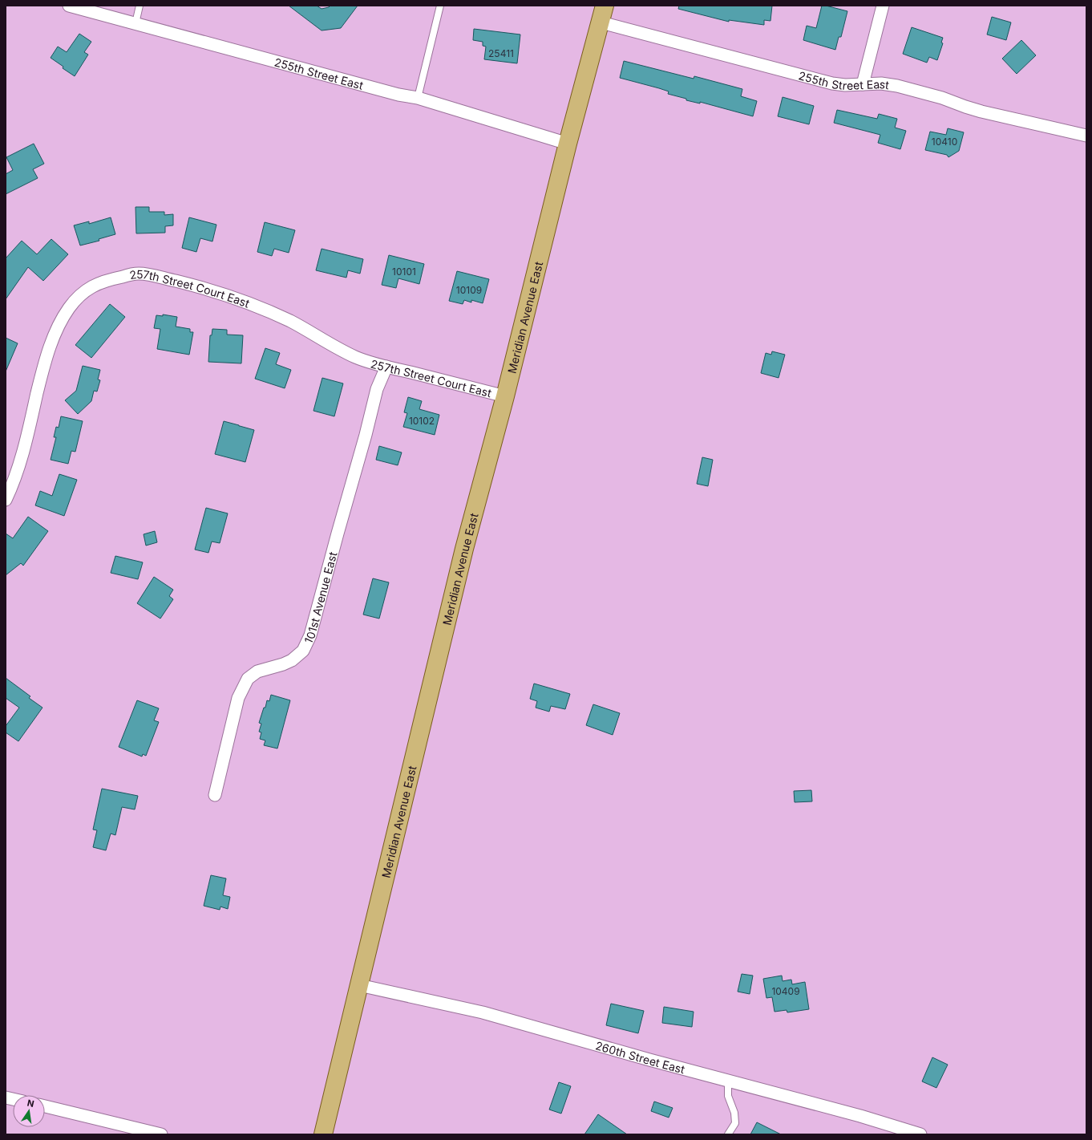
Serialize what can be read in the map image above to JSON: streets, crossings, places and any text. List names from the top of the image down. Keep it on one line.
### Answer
{"streets":{"main road":["Meridian Avenue East"],"street":["255th Street East","257th Street Court East","101st Avenue East","260th Street East"]},"crossings":[["255th Street East","Meridian Avenue East"],["257th Street Court East","Meridian Avenue East"],["257th Street Court East","101st Avenue East"],["Meridian Avenue East","260th Street East"]],"house_numbers":["25411","10410","10101","10109","10102","10409"],"north":"top"}
